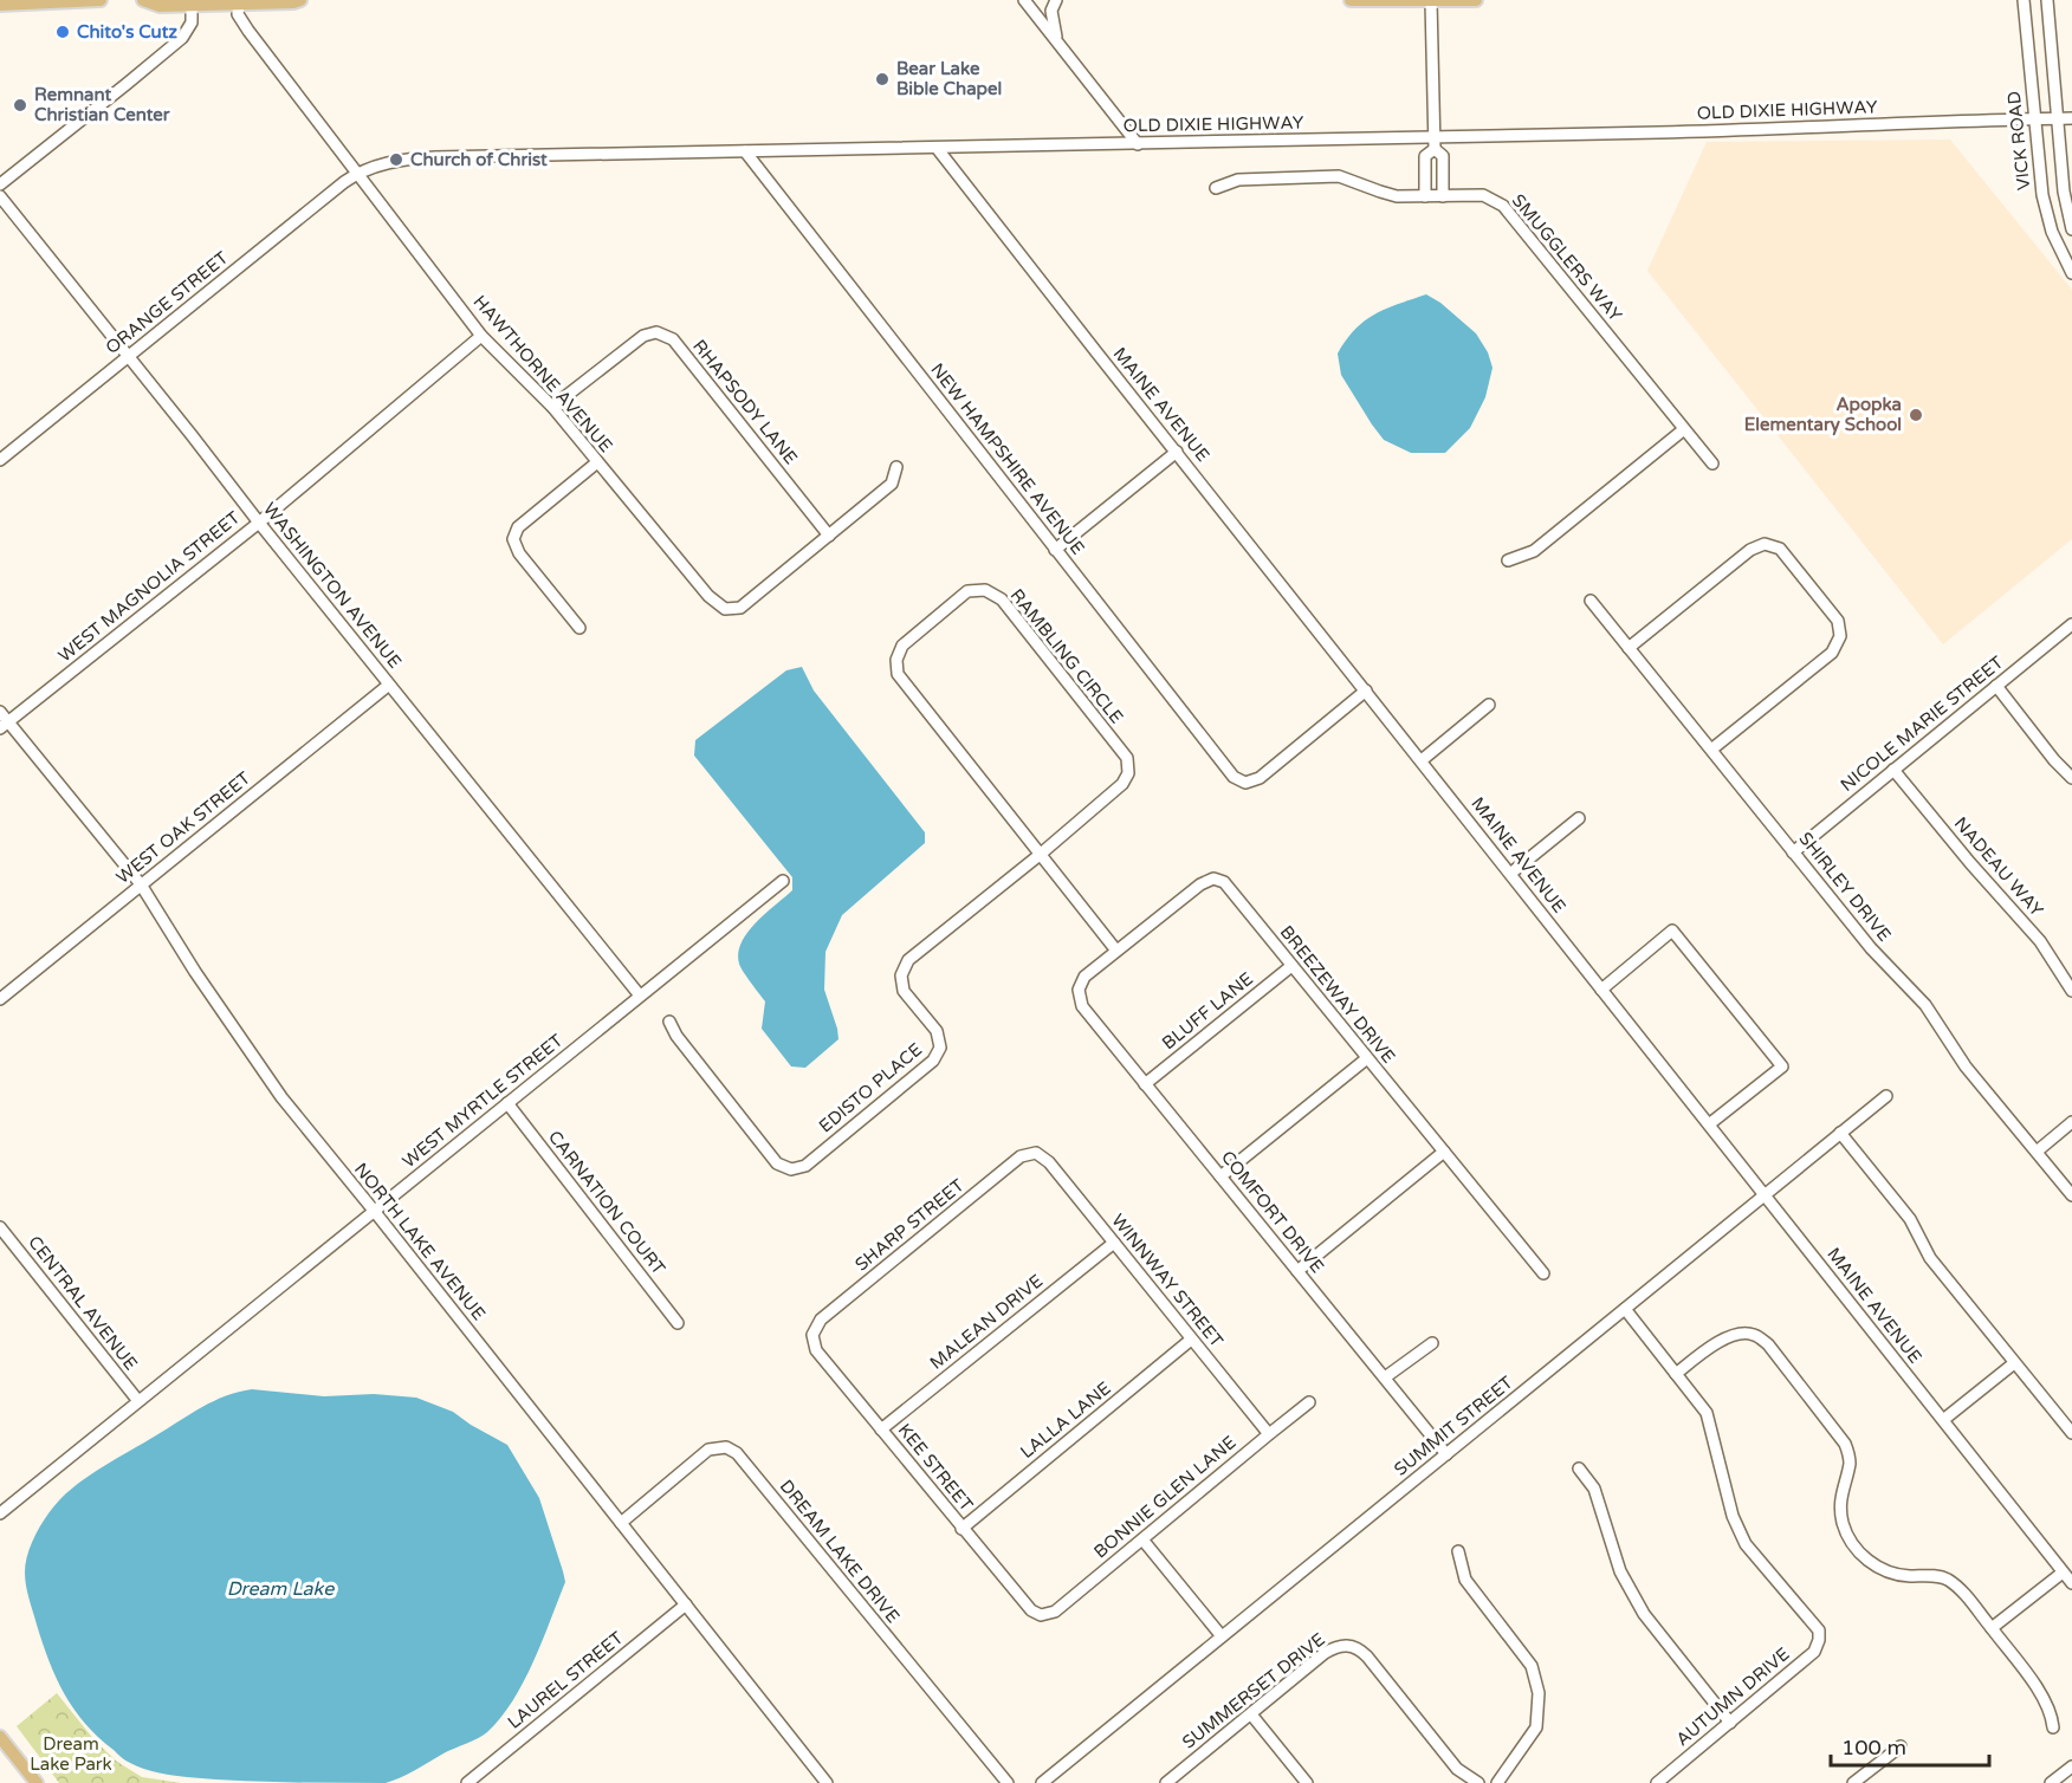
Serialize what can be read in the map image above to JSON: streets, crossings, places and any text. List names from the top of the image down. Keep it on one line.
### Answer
{"streets":{"street":["OLD DIXIE HIGHWAY","VICK ROAD","SMUGGLERS WAY","ORANGE STREET","HAWTHORNE AVENUE","RHAPSODY LANE","MAINE AVENUE","NEW HAMPSHIRE AVENUE","WASHINGTON AVENUE","WEST MAGNOLIA STREET","RAMBLING CIRCLE","NICOLE MARIE STREET","WEST OAK STREET","NADEAU WAY","SHIRLEY DRIVE","BREEZEWAY DRIVE","BLUFF LANE","EDISTO PLACE","WEST MYRTLE STREET","CARNATION COURT","COMFORT DRIVE","SHARP STREET","NORTH LAKE AVENUE","WINNWAY STREET","CENTRAL AVENUE","MALEAN DRIVE","LALLA LANE","SUMMIT STREET","KEE STREET","BONNIE GLEN LANE","DREAM LAKE DRIVE","LAUREL STREET","SUMMERSET DRIVE","AUTUMN DRIVE"]},"crossings":[["OLD DIXIE HIGHWAY","VICK ROAD"],["OLD DIXIE HIGHWAY","ORANGE STREET"],["OLD DIXIE HIGHWAY","HAWTHORNE AVENUE"],["OLD DIXIE HIGHWAY","MAINE AVENUE"],["OLD DIXIE HIGHWAY","NEW HAMPSHIRE AVENUE"],["ORANGE STREET","HAWTHORNE AVENUE"],["ORANGE STREET","WASHINGTON AVENUE"],["HAWTHORNE AVENUE","RHAPSODY LANE"],["HAWTHORNE AVENUE","WEST MAGNOLIA STREET"],["MAINE AVENUE","NEW HAMPSHIRE AVENUE"],["MAINE AVENUE","SUMMIT STREET"],["WASHINGTON AVENUE","WEST MAGNOLIA STREET"],["WASHINGTON AVENUE","WEST OAK STREET"],["WASHINGTON AVENUE","WEST MYRTLE STREET"],["WEST MAGNOLIA STREET","NORTH LAKE AVENUE"],["RAMBLING CIRCLE","BREEZEWAY DRIVE"],["RAMBLING CIRCLE","EDISTO PLACE"],["NICOLE MARIE STREET","NADEAU WAY"],["NICOLE MARIE STREET","SHIRLEY DRIVE"],["WEST OAK STREET","NORTH LAKE AVENUE"],["BREEZEWAY DRIVE","BLUFF LANE"],["BREEZEWAY DRIVE","COMFORT DRIVE"],["BLUFF LANE","COMFORT DRIVE"],["WEST MYRTLE STREET","CARNATION COURT"],["WEST MYRTLE STREET","NORTH LAKE AVENUE"],["WEST MYRTLE STREET","CENTRAL AVENUE"],["COMFORT DRIVE","SUMMIT STREET"],["SHARP STREET","WINNWAY STREET"],["SHARP STREET","KEE STREET"],["NORTH LAKE AVENUE","DREAM LAKE DRIVE"],["NORTH LAKE AVENUE","LAUREL STREET"],["WINNWAY STREET","MALEAN DRIVE"],["WINNWAY STREET","LALLA LANE"],["WINNWAY STREET","BONNIE GLEN LANE"],["MALEAN DRIVE","KEE STREET"],["LALLA LANE","KEE STREET"],["SUMMIT STREET","AUTUMN DRIVE"],["KEE STREET","BONNIE GLEN LANE"]],"water":["Dream Lake"],"parks":["Dream Lake Park"],"places":["Chito's Cutz","Bear Lake Bible Chapel","Remnant Christian Center","Church of Christ","Apopka Elementary School"],"scale_bar":"100 m"}
